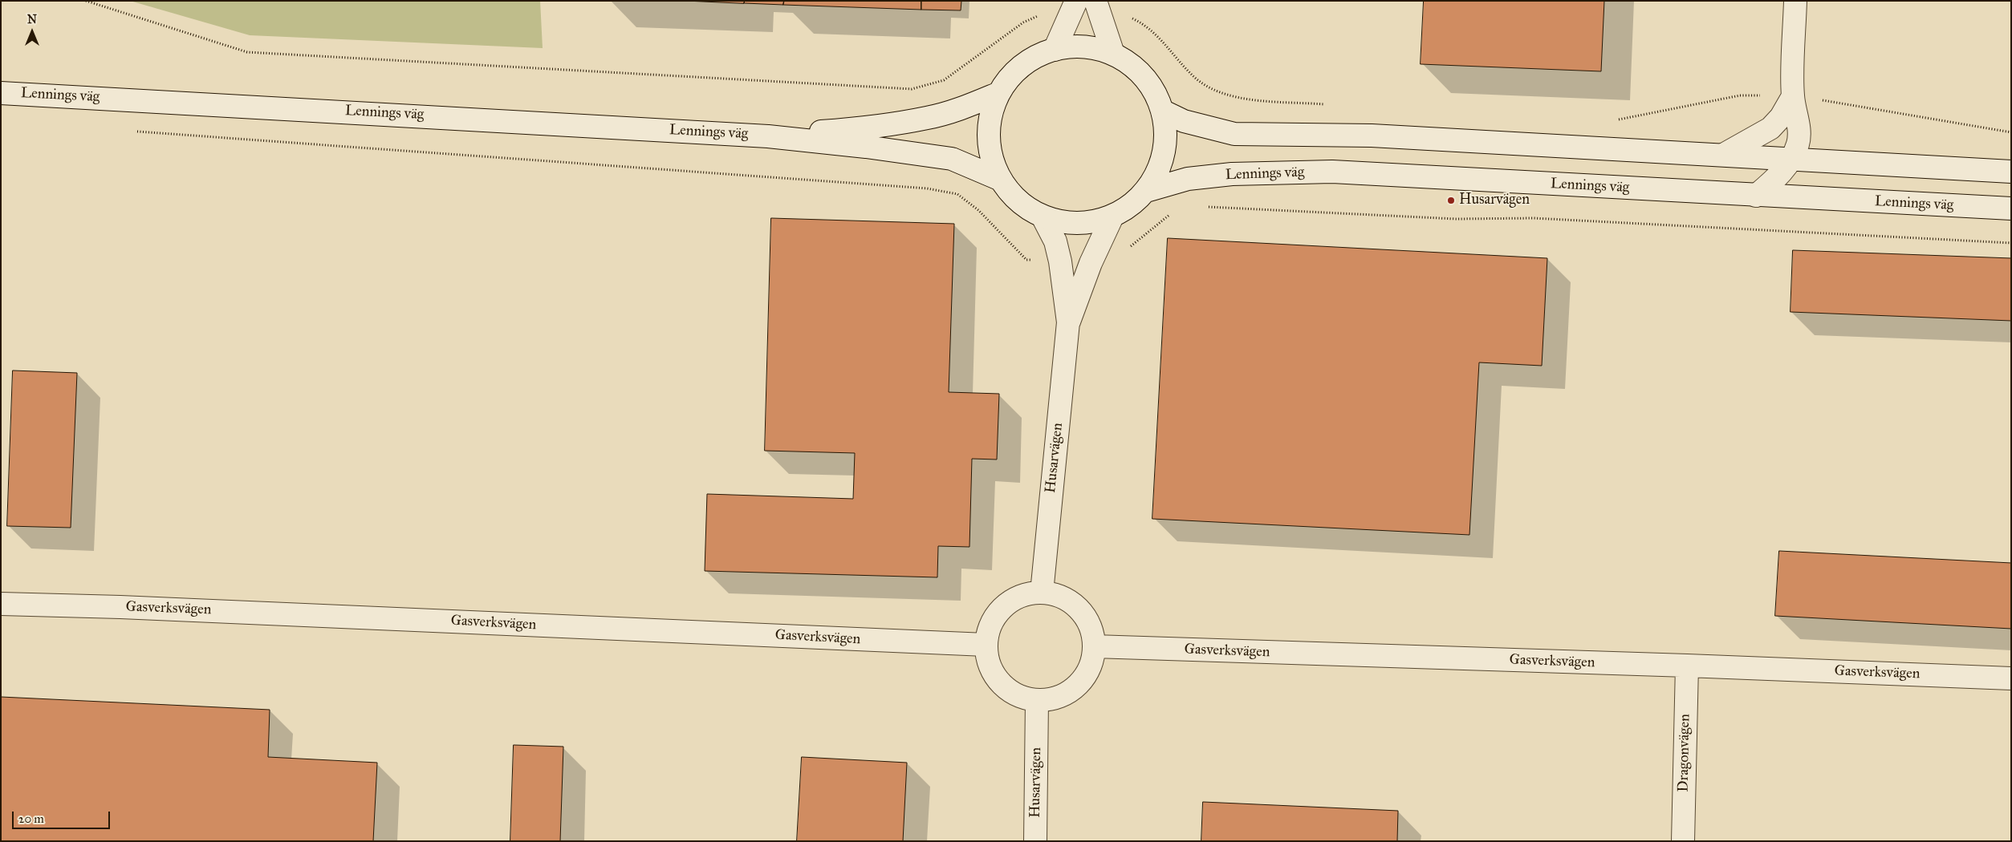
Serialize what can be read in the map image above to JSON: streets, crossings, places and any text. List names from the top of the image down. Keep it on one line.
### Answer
{"streets":{"main road":["Lennings väg","Husarvägen","Gasverksvägen","Dragonvägen"]},"crossings":[["Husarvägen","Gasverksvägen"],["Gasverksvägen","Dragonvägen"]],"places":["Husarvägen"],"scale_bar":"20 m","north":"top"}
